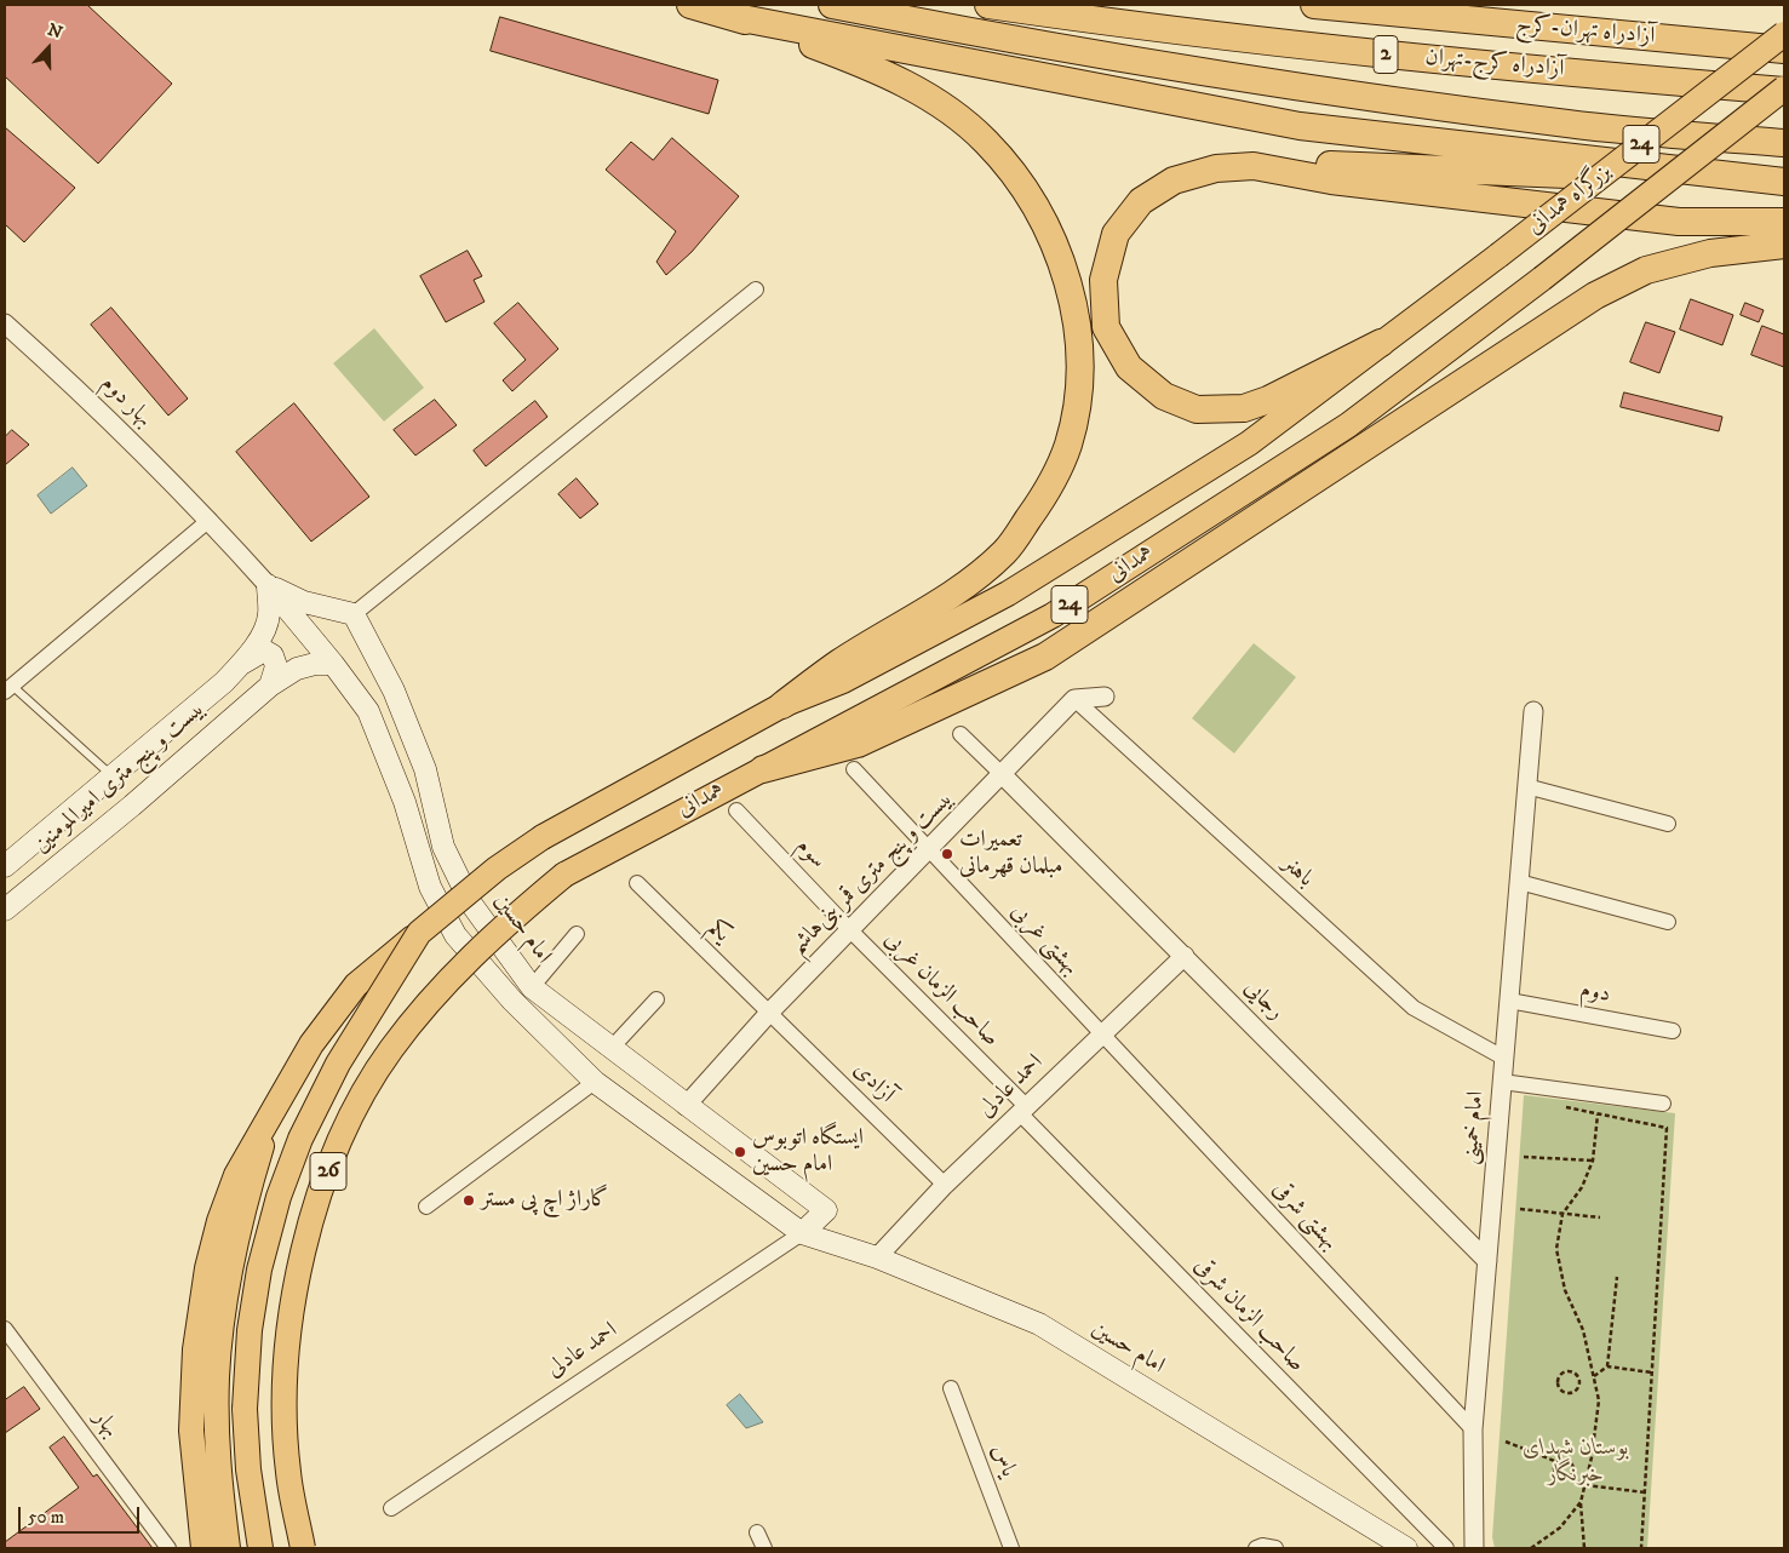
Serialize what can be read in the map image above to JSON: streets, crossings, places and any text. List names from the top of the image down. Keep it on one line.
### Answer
{"streets":{"highway":["آزادراه تهران-کرج","2","آزادراه کرج-تهران","24","بزرگراه همدانی","همدانی","26"],"main road":["بیست و پنج متری امیرالمومنین","امام حسین"],"street":["بهار دوم","سوم","باهنر","بیست و پنج متری قمر بنی‌هاشم","یکم","بهشتی غربی","صاحب الزمان غربی","دوم","رجایی","آزادی","احمد عادلی","امام خمینی","بهشتی شرقی","صاحب الزمان شرقی","بهار","یاس"]},"crossings":[["آزادراه کرج-تهران","بزرگراه همدانی"],["بزرگراه همدانی","همدانی"],["بهار دوم","امام حسین"],["همدانی","26"],["بیست و پنج متری امیرالمومنین","امام حسین"],["سوم","بیست و پنج متری قمر بنی‌هاشم"],["سوم","صاحب الزمان غربی"],["باهنر","بیست و پنج متری قمر بنی‌هاشم"],["باهنر","امام خمینی"],["بیست و پنج متری قمر بنی‌هاشم","امام حسین"],["بیست و پنج متری قمر بنی‌هاشم","یکم"],["بیست و پنج متری قمر بنی‌هاشم","بهشتی غربی"],["بیست و پنج متری قمر بنی‌هاشم","صاحب الزمان غربی"],["بیست و پنج متری قمر بنی‌هاشم","رجایی"],["بیست و پنج متری قمر بنی‌هاشم","آزادی"],["امام حسین","احمد عادلی"],["یکم","آزادی"],["بهشتی غربی","احمد عادلی"],["بهشتی غربی","بهشتی شرقی"],["صاحب الزمان غربی","احمد عادلی"],["صاحب الزمان غربی","صاحب الزمان شرقی"],["دوم","امام خمینی"],["رجایی","احمد عادلی"],["رجایی","امام خمینی"],["آزادی","احمد عادلی"],["احمد عادلی","بهشتی شرقی"],["احمد عادلی","صاحب الزمان شرقی"],["امام خمینی","بهشتی شرقی"]],"parks":["بوستان شهدای خبرنگار"],"places":["تعمیرات مبلمان قهرمانی","ایستگاه اتوبوس امام حسین","گاراژ اچ پی مستر"],"scale_bar":"50 m","north":"top"}
